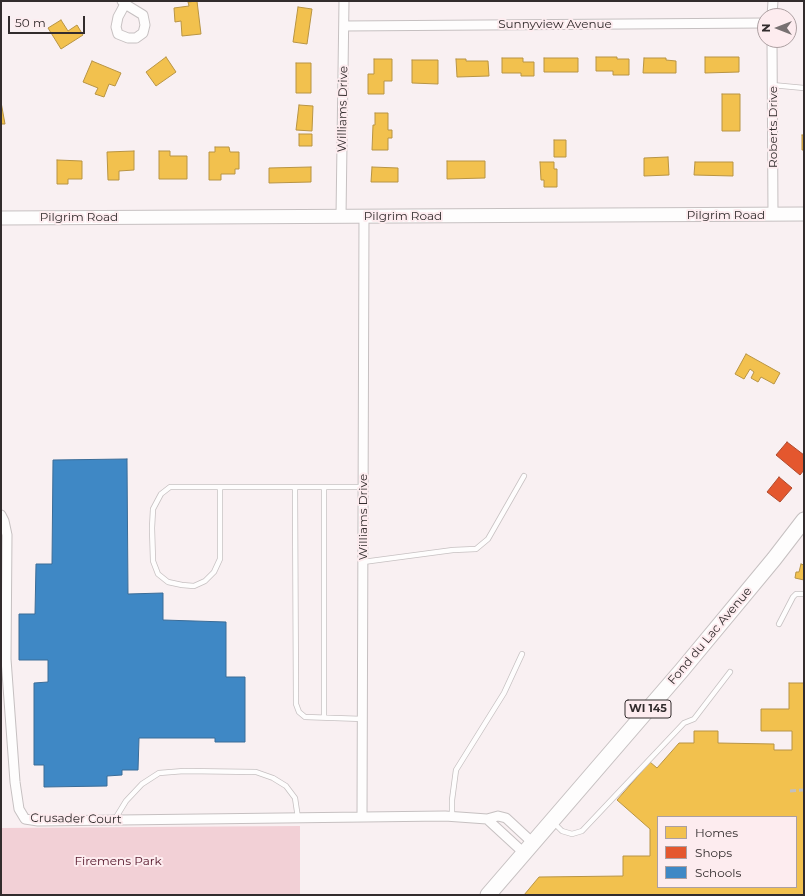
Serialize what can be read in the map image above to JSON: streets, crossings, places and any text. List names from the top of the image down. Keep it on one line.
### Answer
{"streets":{"main road":["Fond du Lac Avenue","WI 145"],"street":["Sunnyview Avenue","Williams Drive","Roberts Drive","Pilgrim Road","Crusader Court"]},"crossings":[["Sunnyview Avenue","Williams Drive"],["Williams Drive","Pilgrim Road"],["Williams Drive","Crusader Court"],["Roberts Drive","Pilgrim Road"],["Fond du Lac Avenue","Crusader Court"]],"parks":["Firemens Park"],"legend":["Homes","Shops","Schools"],"scale_bar":"50 m","north":"left"}
